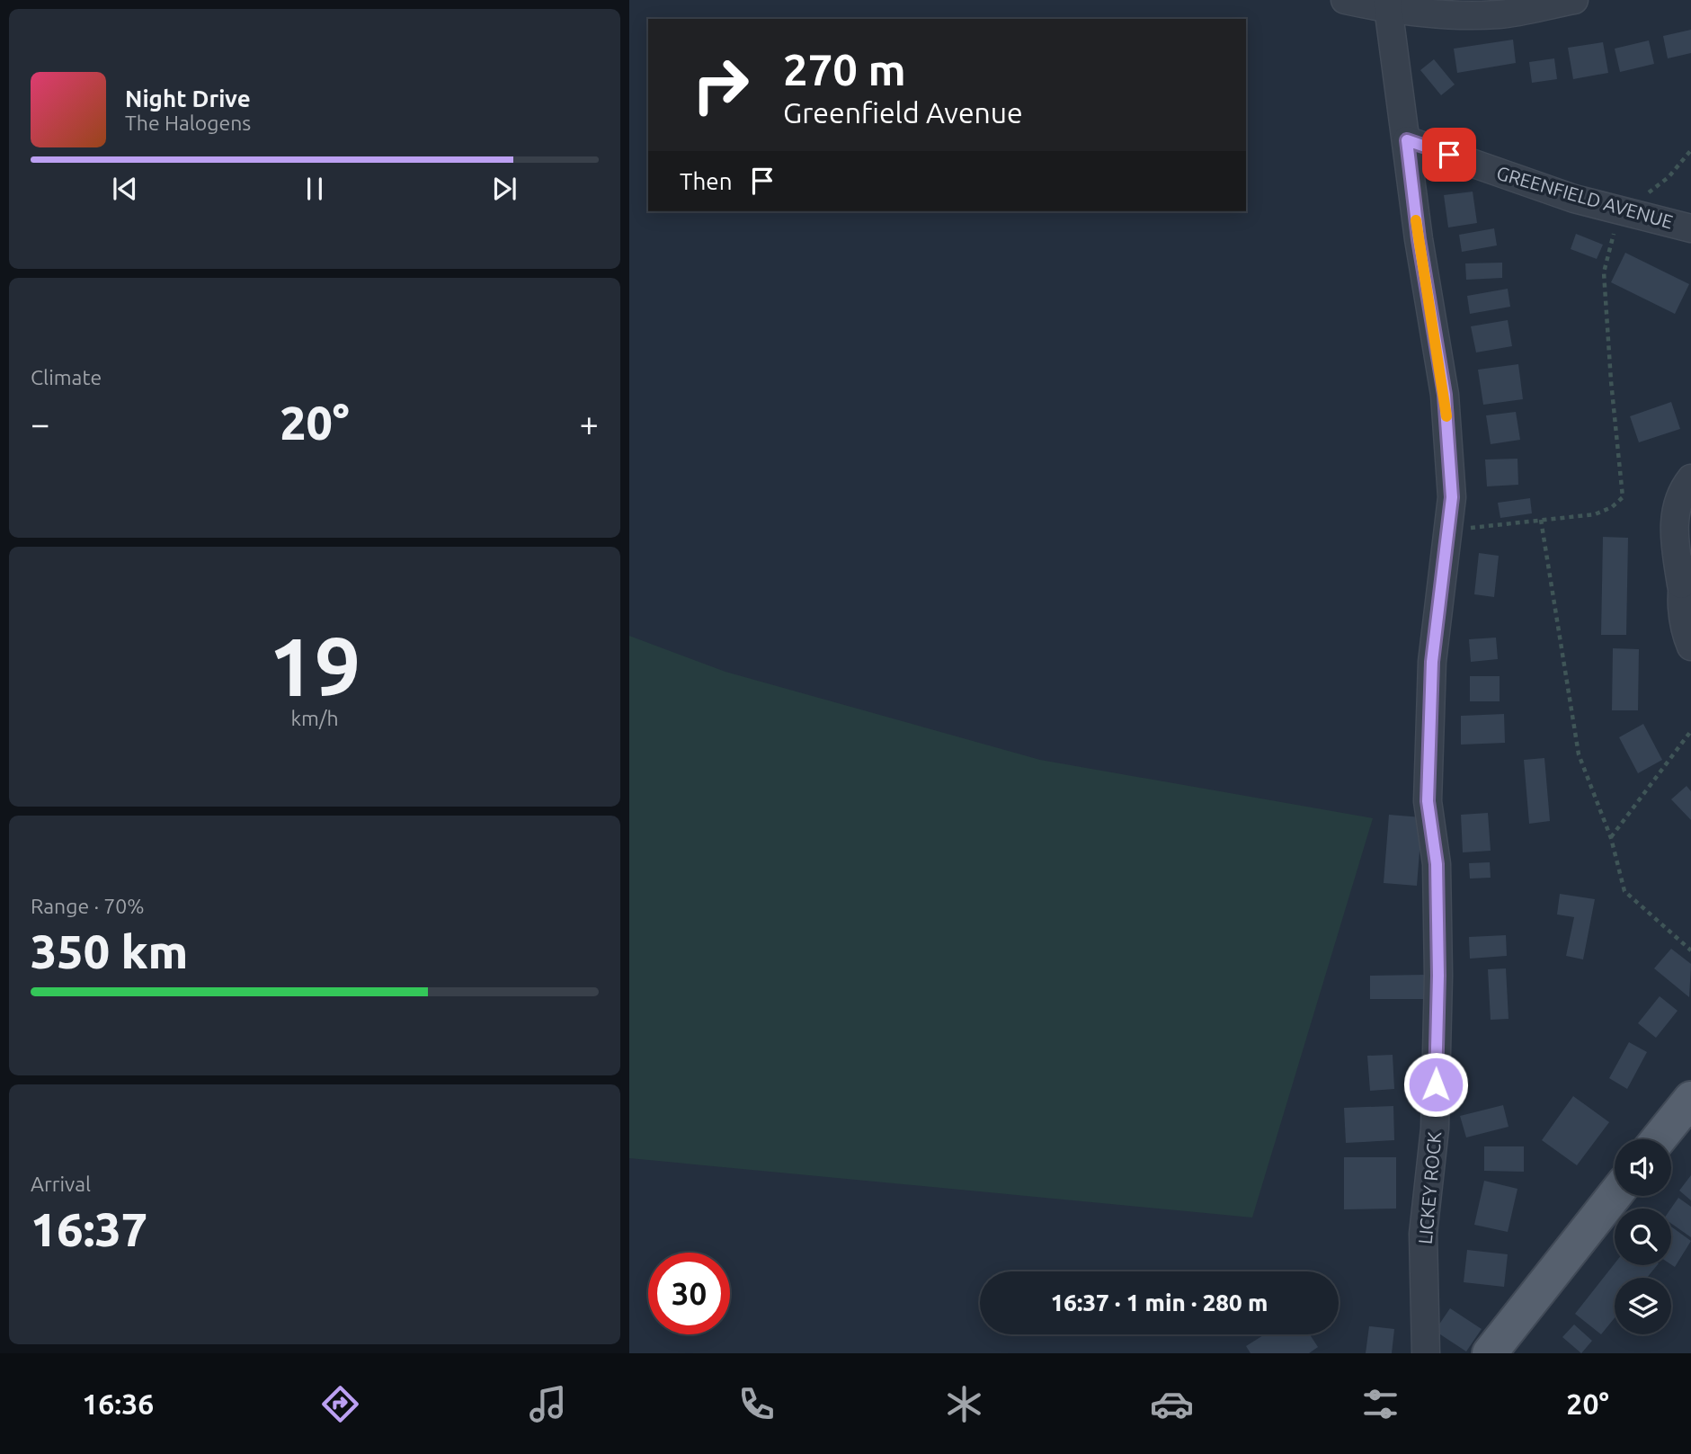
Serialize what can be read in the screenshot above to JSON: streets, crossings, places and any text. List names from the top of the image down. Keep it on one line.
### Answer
{"streets":{"street":["GREENFIELD AVENUE","LICKEY ROCK"]},"crossings":[["GREENFIELD AVENUE","LICKEY ROCK"]],"page":{"turn":["270 m","Greenfield Avenue"],"song":["Night Drive","The Halogens"],"then":"Then","tile":["Climate",["19","km/h"],["Range · 70%","350 km"],["Arrival","16:37"]],"heat":["−","20°","+"],"limit":"30","trip":"16:37 · 1 min · 280 m","tabs":["16:36","20°"]}}
